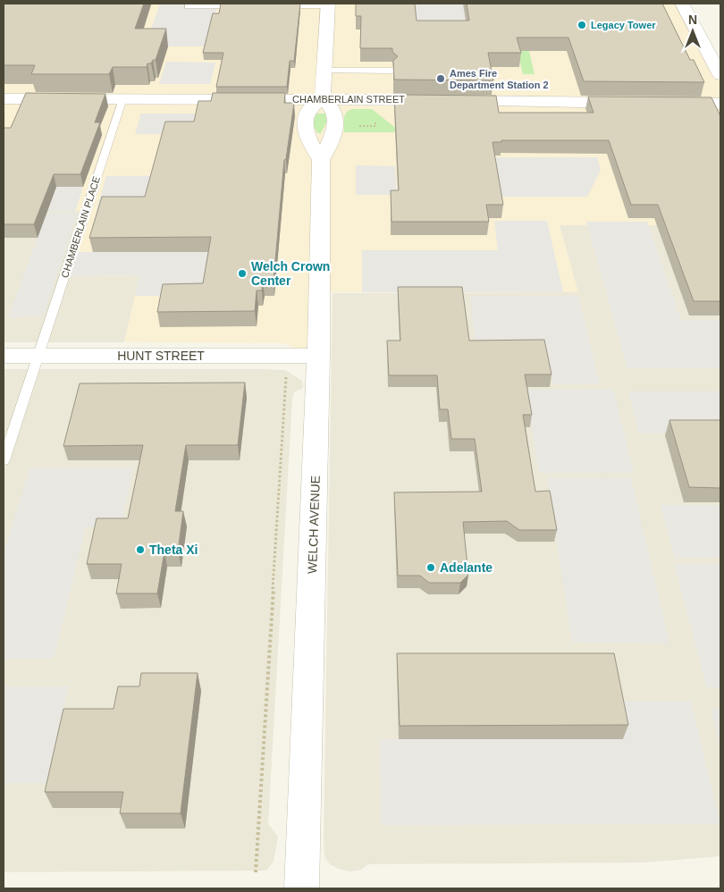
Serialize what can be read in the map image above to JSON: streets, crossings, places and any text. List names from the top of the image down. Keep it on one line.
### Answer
{"streets":{"street":["CHAMBERLAIN STREET","HUNT STREET","WELCH AVENUE"],"lane":["CHAMBERLAIN PLACE"]},"crossings":[["CHAMBERLAIN STREET","CHAMBERLAIN PLACE"],["CHAMBERLAIN STREET","WELCH AVENUE"],["CHAMBERLAIN PLACE","HUNT STREET"],["HUNT STREET","WELCH AVENUE"]],"places":["Legacy Tower","Ames Fire Department Station 2","Welch Crown Center","Theta Xi","Adelante"],"north":"top"}
